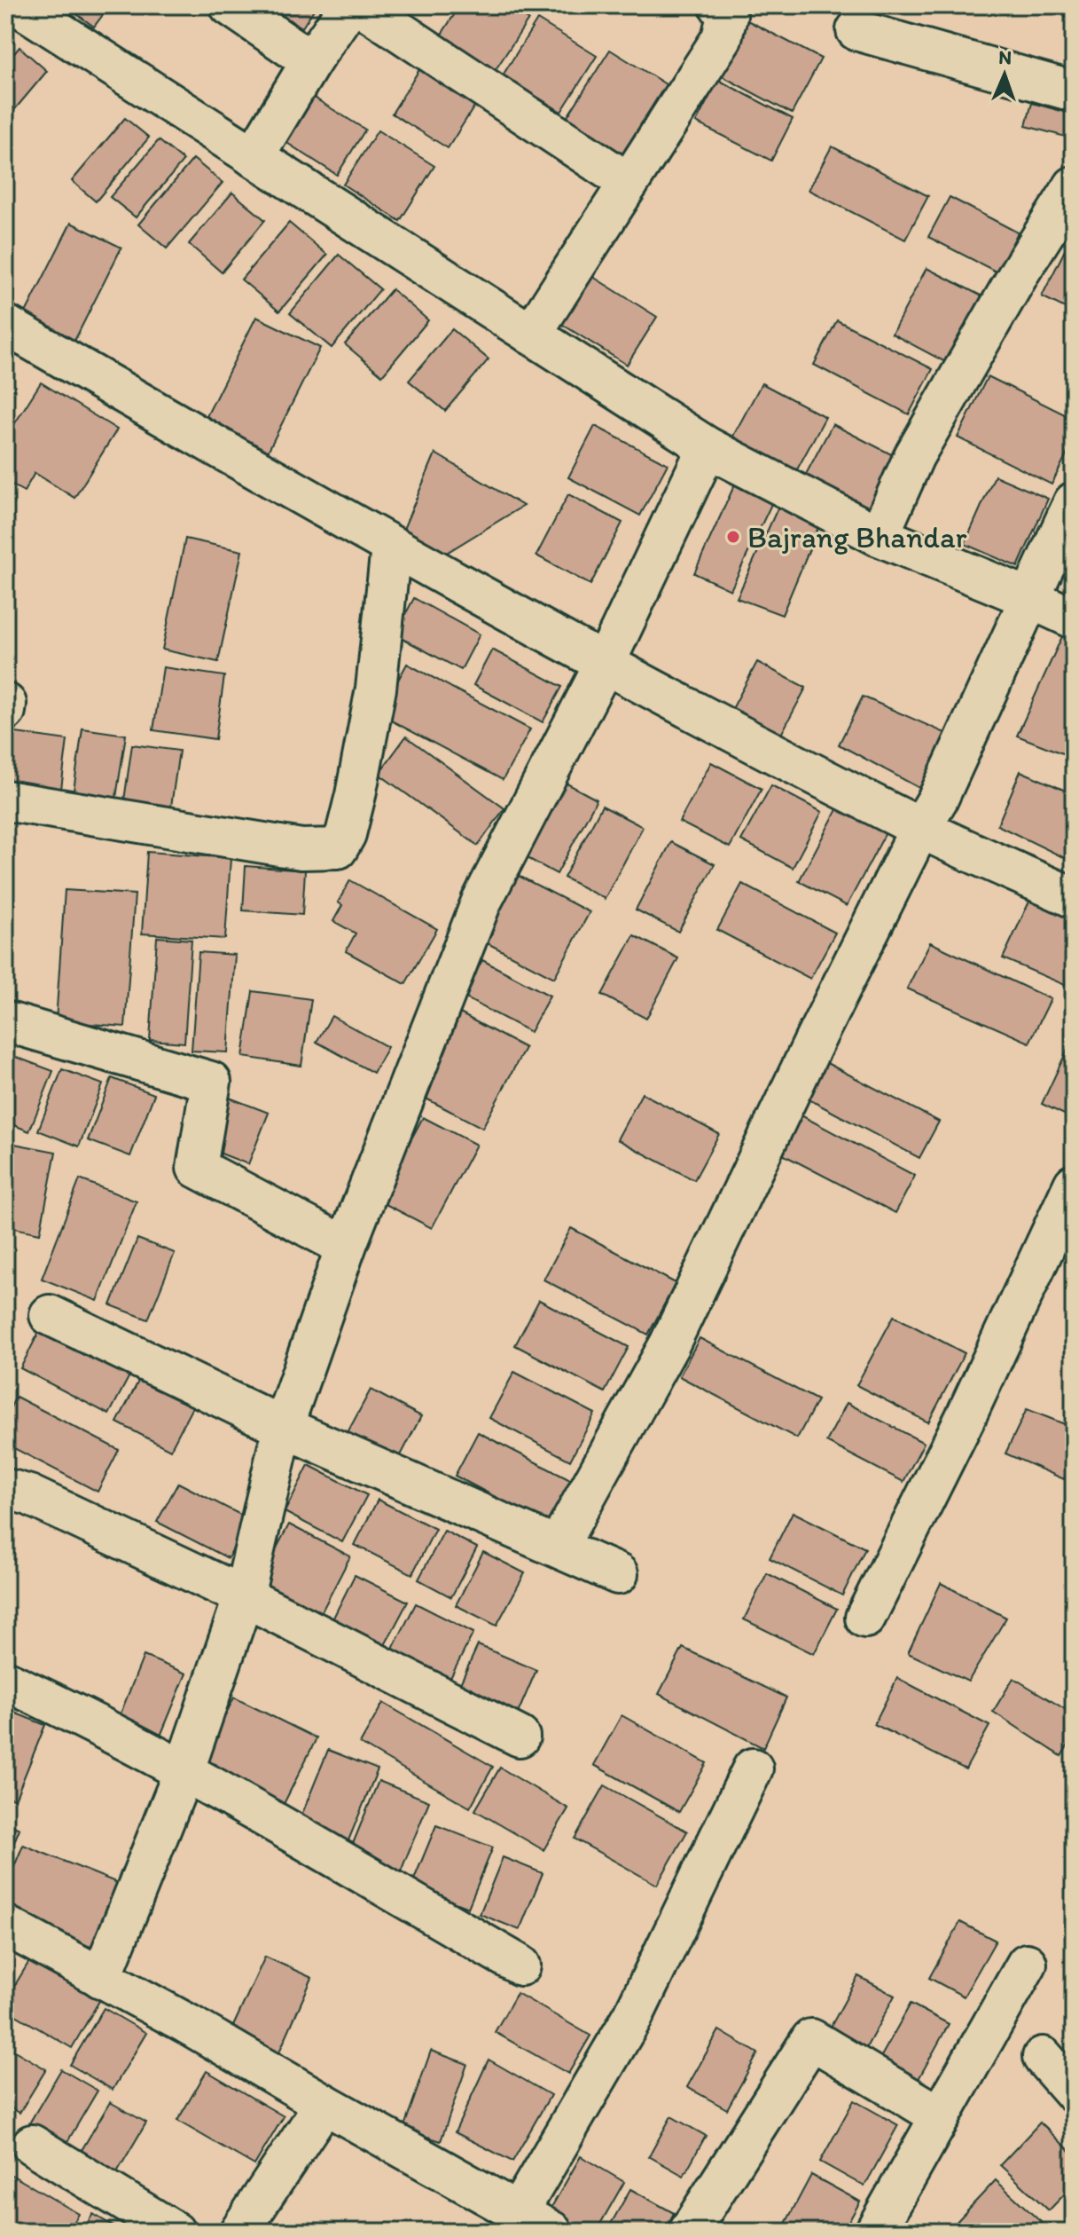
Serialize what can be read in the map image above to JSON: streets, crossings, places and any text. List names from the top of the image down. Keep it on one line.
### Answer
{"places":["Bajrang Bhandar"],"north":"top"}
